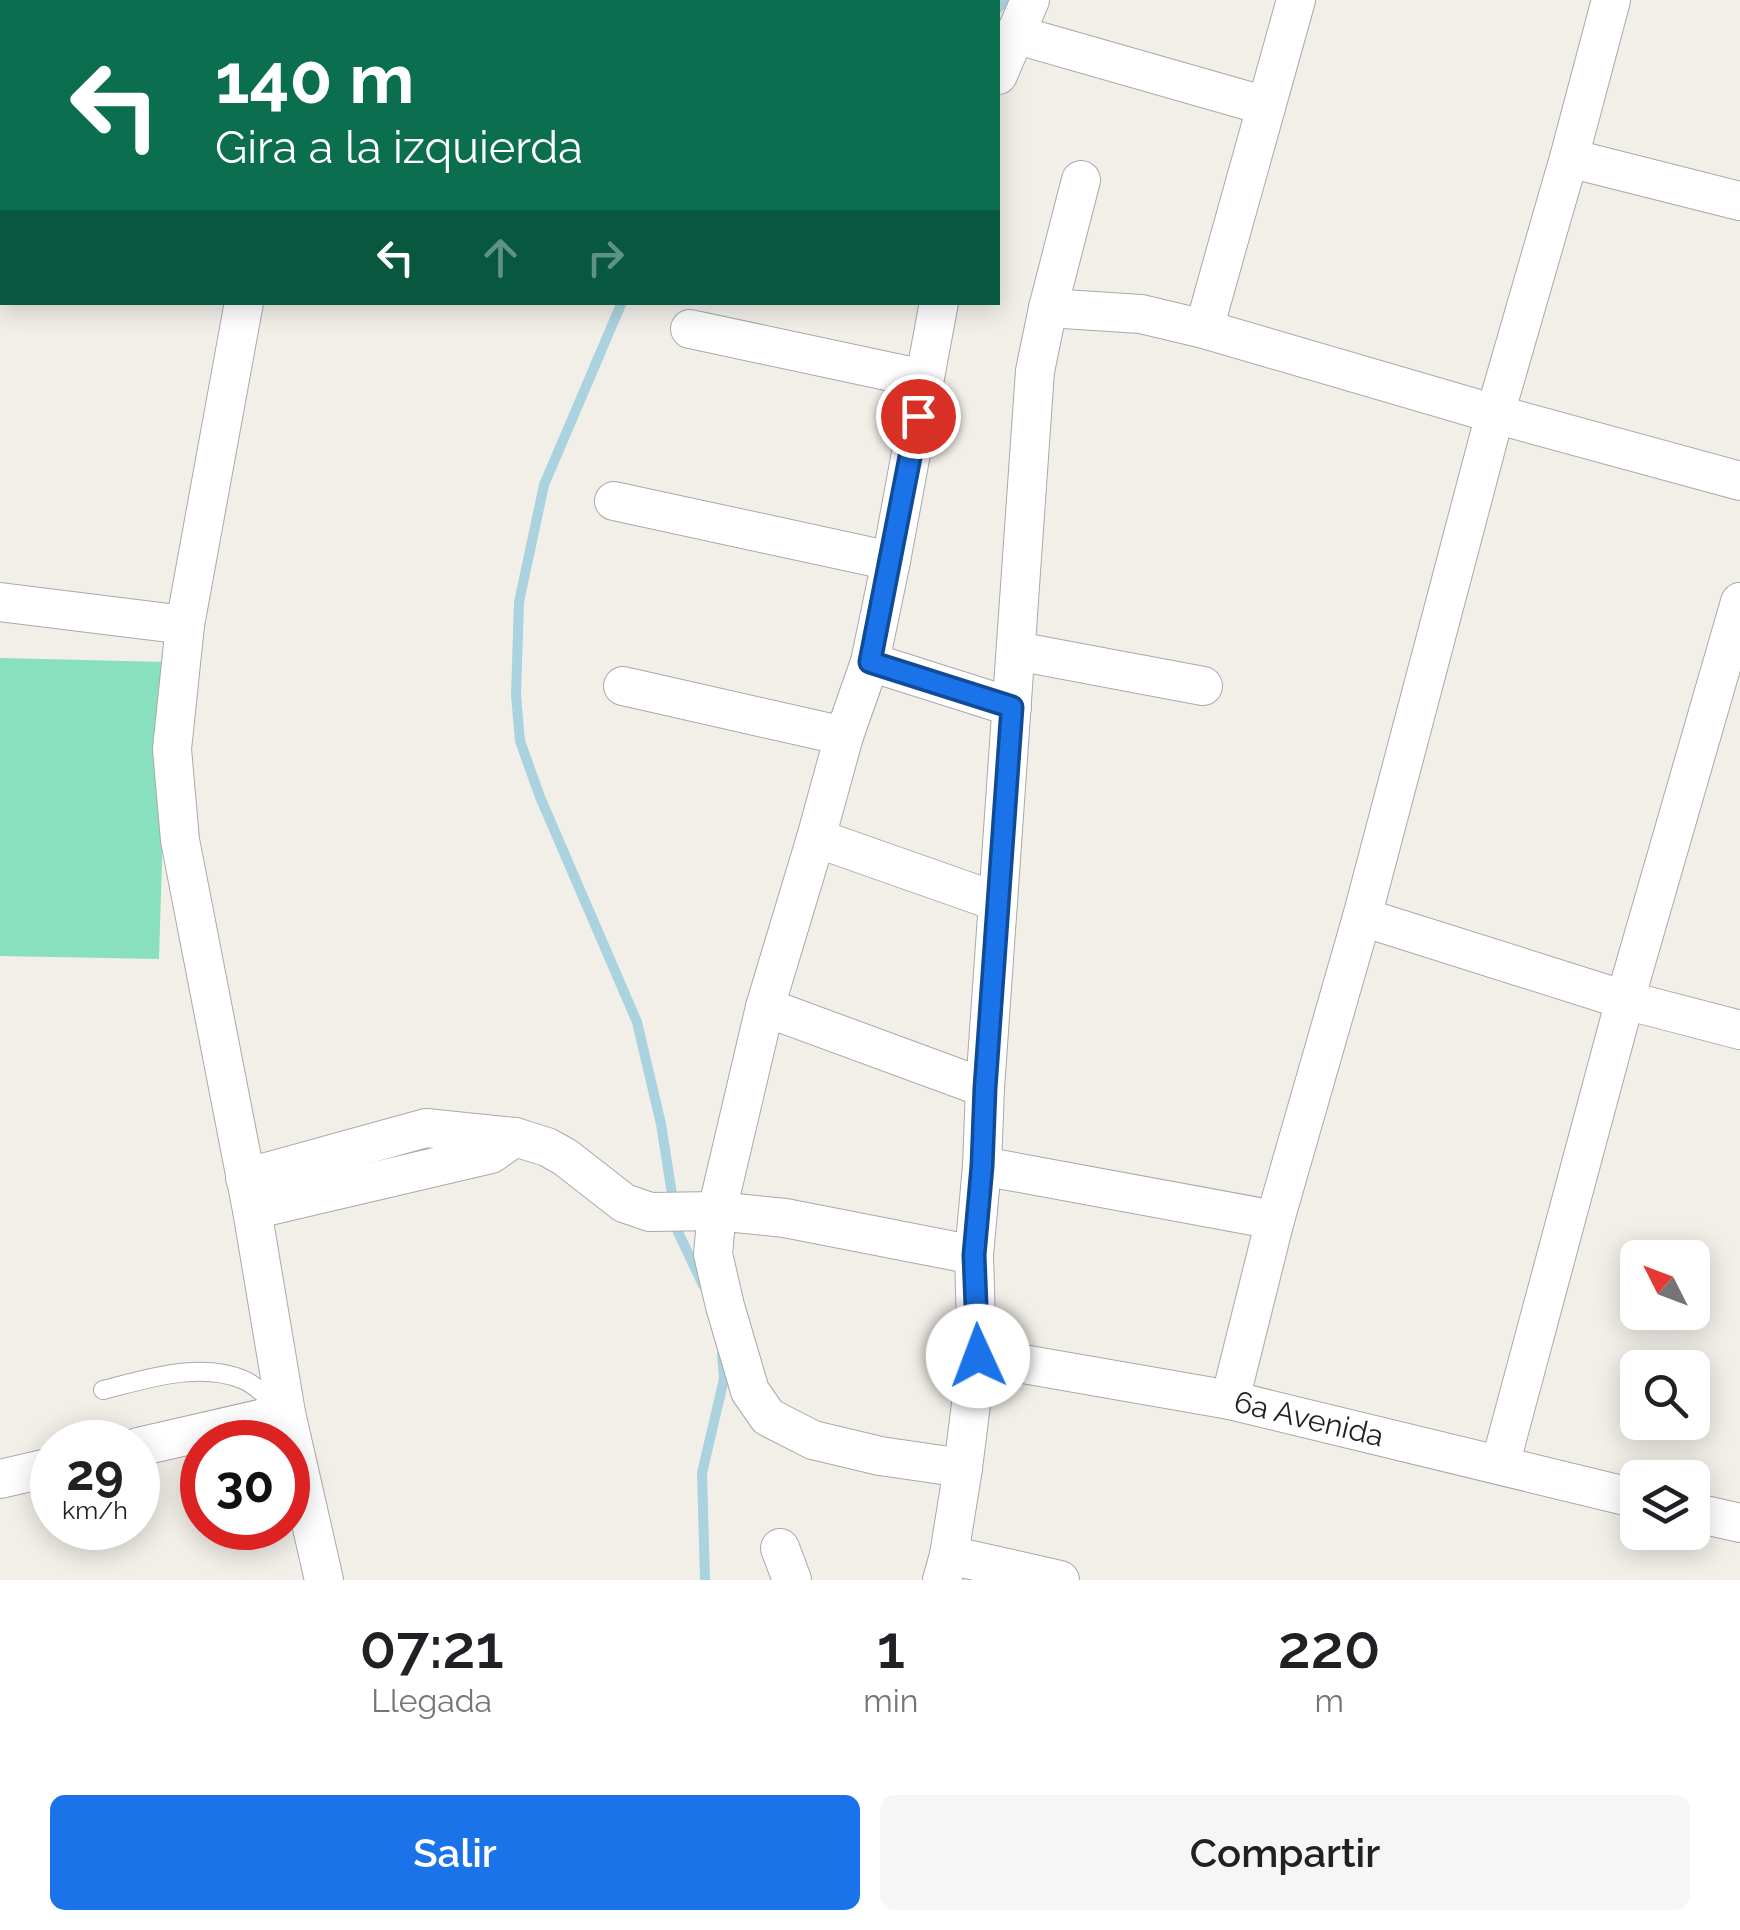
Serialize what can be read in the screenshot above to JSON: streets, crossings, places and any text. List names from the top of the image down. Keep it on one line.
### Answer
{"streets":{"street":["6a Avenida"]},"north":"top left","page":{"turn":["140 m","Gira a la izquierda"],"speed":"29 km/h","limit":"30","eta":["07:21","Llegada","1","min","220","m"],"buttons":["Salir","Compartir"]}}
